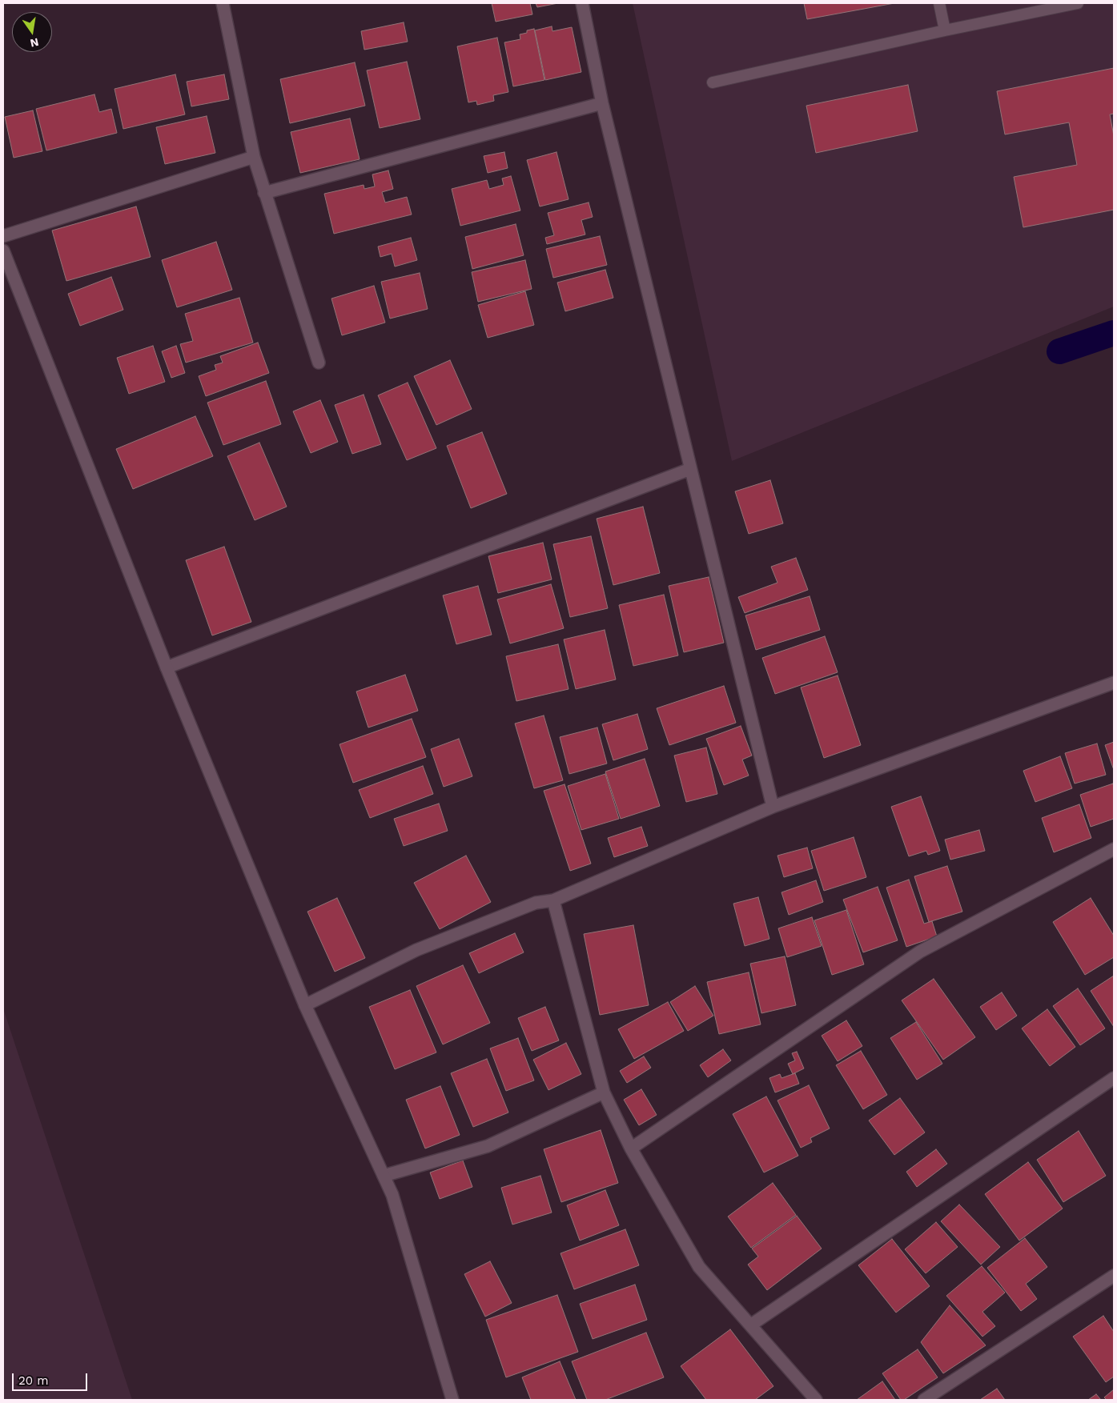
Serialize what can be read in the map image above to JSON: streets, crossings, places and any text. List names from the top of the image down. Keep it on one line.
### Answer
{"scale_bar":"20 m","north":"bottom"}
